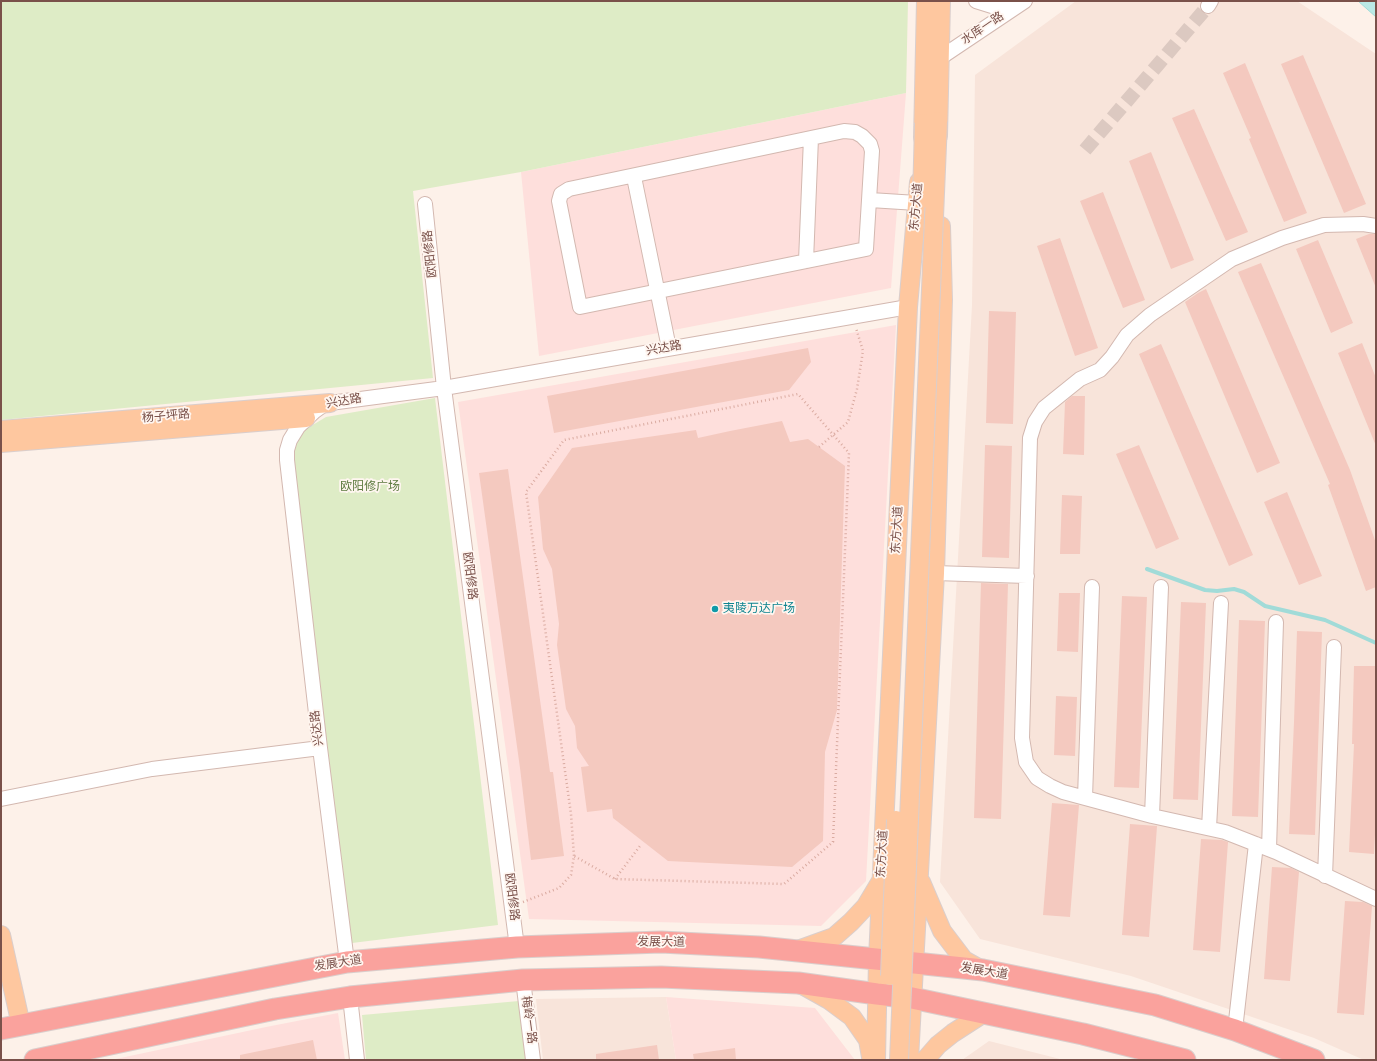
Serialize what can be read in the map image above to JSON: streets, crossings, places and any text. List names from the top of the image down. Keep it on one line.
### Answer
{"streets":{"highway":["发展大道"],"main road":["东方大道","杨子坪路"],"street":["水库一路","欧阳修路","兴达路","梅岭一路"]},"crossings":[["水库一路","东方大道"],["东方大道","兴达路"],["东方大道","发展大道"],["欧阳修路","兴达路"],["欧阳修路","发展大道"],["兴达路","杨子坪路"],["兴达路","发展大道"]],"parks":["欧阳修广场"],"places":["夷陵万达广场"]}
